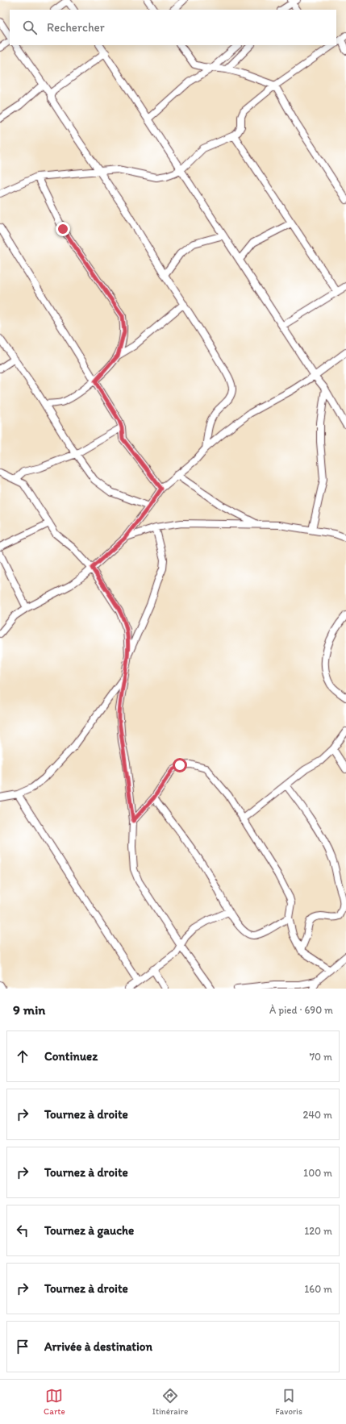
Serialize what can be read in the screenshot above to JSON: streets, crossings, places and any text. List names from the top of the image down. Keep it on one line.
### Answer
{"page":{"search":"Rechercher","heading":["9 min","À pied · 690 m"],"list":[["Continuez","70 m"],["Tournez à droite","240 m"],["Tournez à droite","100 m"],["Tournez à gauche","120 m"],["Tournez à droite","160 m"],"Arrivée à destination"],"nav":["Carte","Itinéraire","Favoris"]}}
